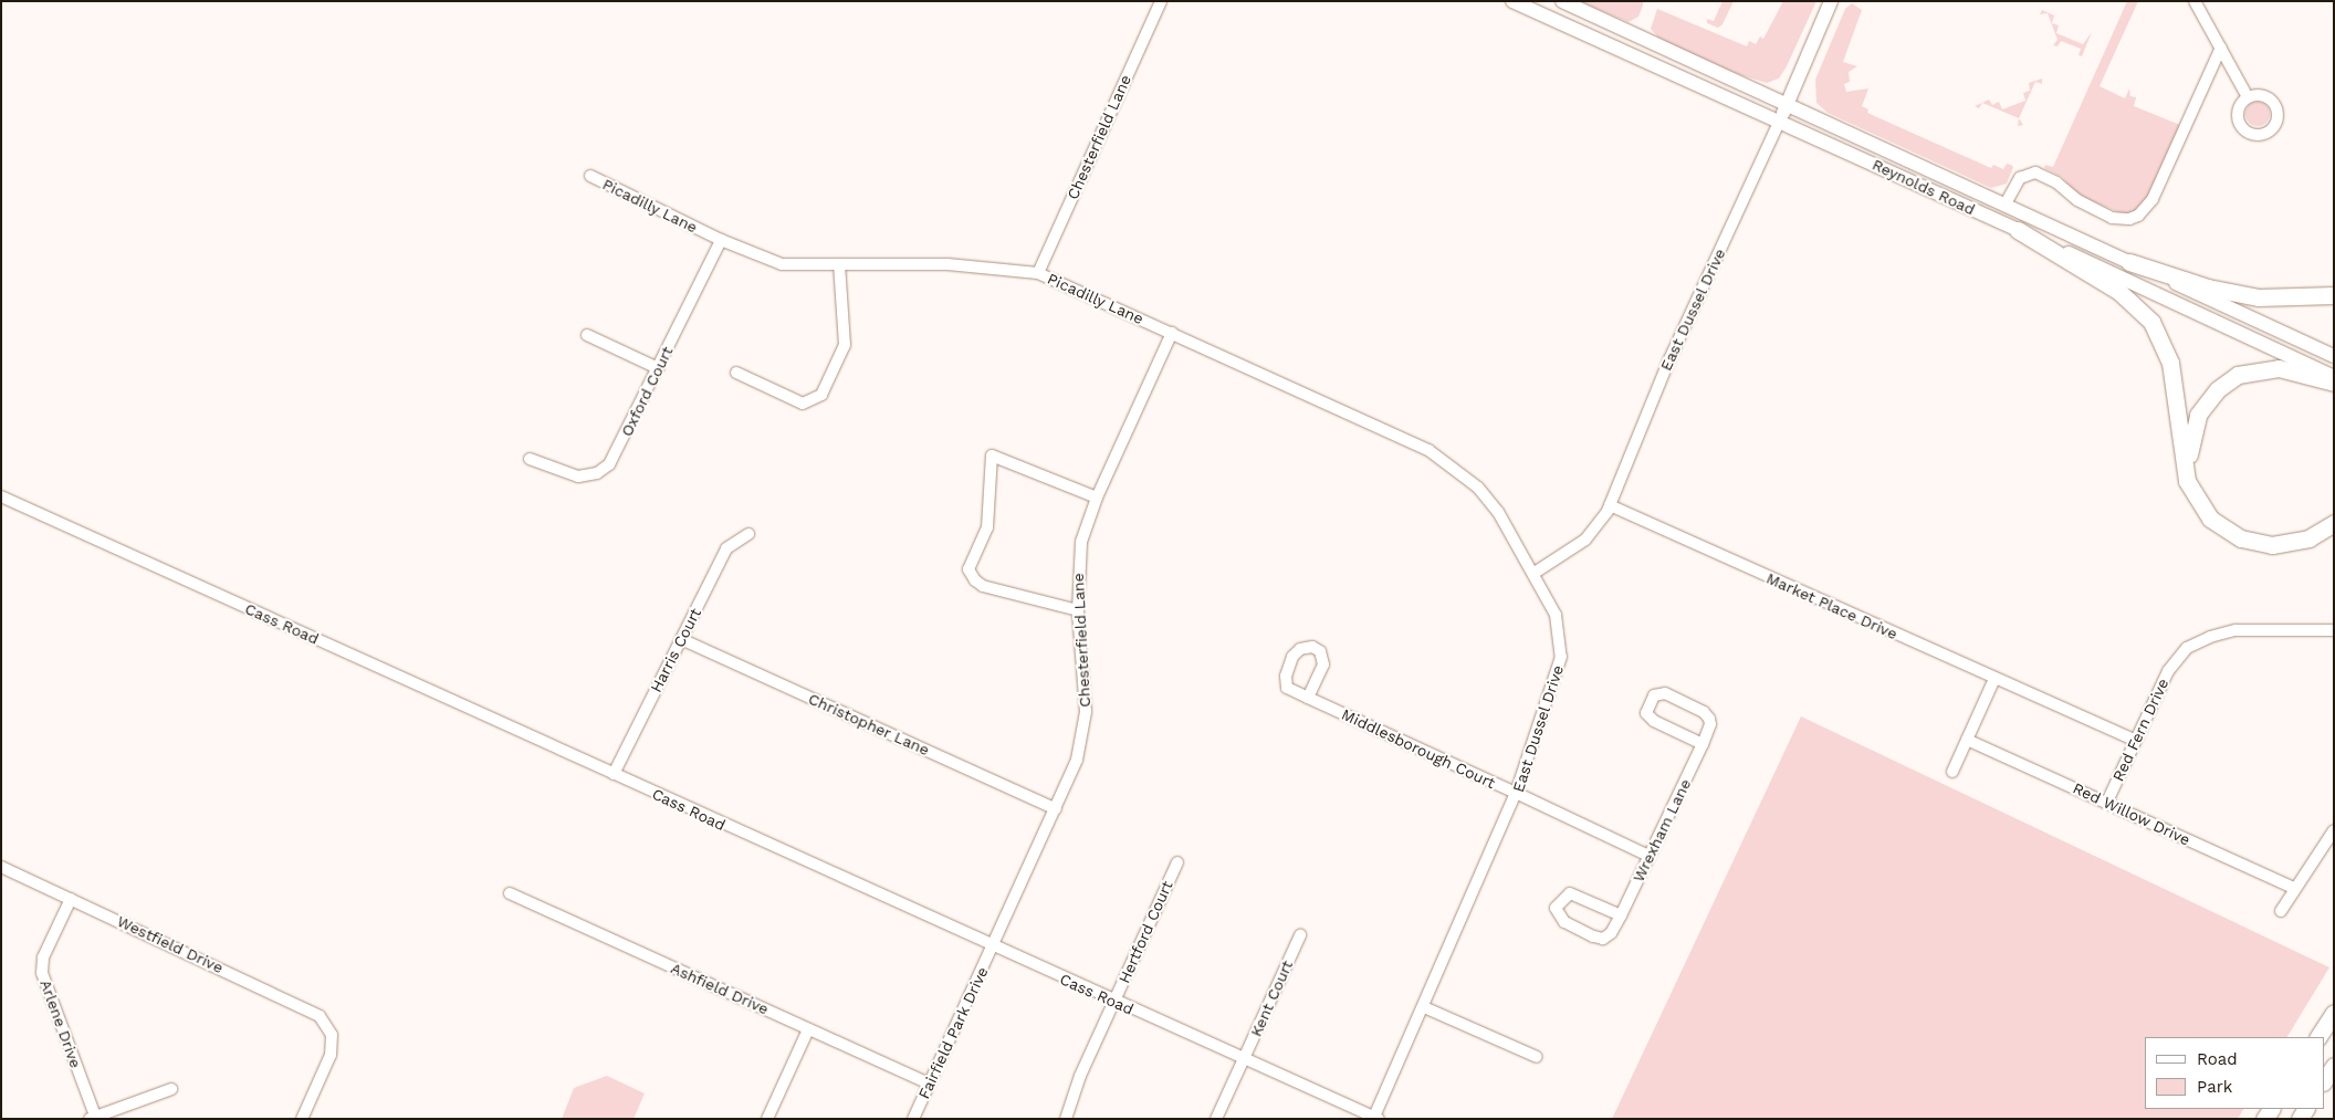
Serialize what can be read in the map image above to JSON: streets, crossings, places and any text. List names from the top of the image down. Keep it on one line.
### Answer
{"streets":{"main road":["Reynolds Road"],"street":["Chesterfield Lane","Picadilly Lane","East Dussel Drive","Oxford Court","Market Place Drive","Cass Road","Harris Court","Christopher Lane","Red Fern Drive","Middlesborough Court","Red Willow Drive","Wrexham Lane","Hertford Court","Westfield Drive","Ashfield Drive","Kent Court","Arlene Drive","Fairfield Park Drive"]},"crossings":[["Chesterfield Lane","Picadilly Lane"],["Chesterfield Lane","Cass Road"],["Chesterfield Lane","Christopher Lane"],["Chesterfield Lane","Fairfield Park Drive"],["Reynolds Road","East Dussel Drive"],["Picadilly Lane","East Dussel Drive"],["Picadilly Lane","Oxford Court"],["East Dussel Drive","Market Place Drive"],["East Dussel Drive","Cass Road"],["East Dussel Drive","Middlesborough Court"],["Market Place Drive","Red Fern Drive"],["Cass Road","Harris Court"],["Cass Road","Hertford Court"],["Cass Road","Kent Court"],["Cass Road","Fairfield Park Drive"],["Harris Court","Christopher Lane"],["Red Fern Drive","Red Willow Drive"],["Middlesborough Court","Wrexham Lane"],["Westfield Drive","Arlene Drive"],["Ashfield Drive","Fairfield Park Drive"]],"legend":["Road","Park"]}
